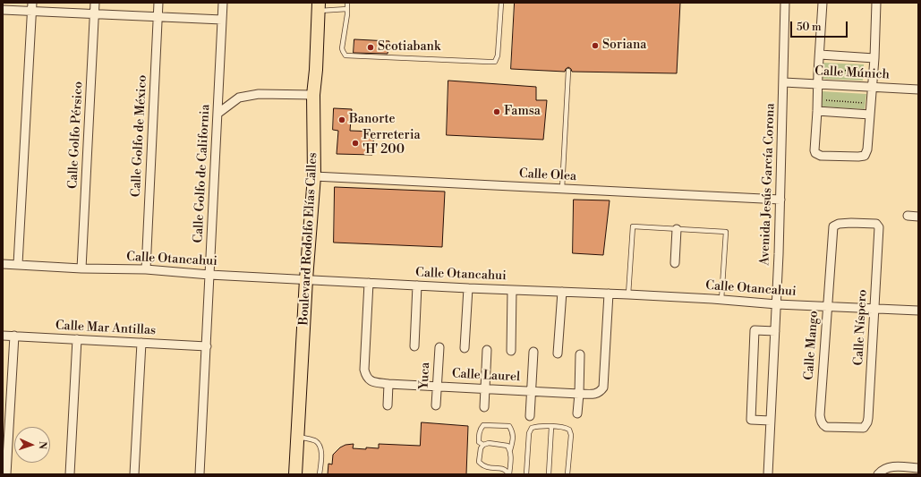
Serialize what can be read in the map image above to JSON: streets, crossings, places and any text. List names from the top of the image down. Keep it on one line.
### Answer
{"streets":{"main road":["Boulevard Rodolfo Elías Calles"],"street":["Calle Múnich","Calle Golfo Pérsico","Calle Golfo de México","Calle Golfo de California","Calle Olea","Avenida Jesús García Corona","Calle Otancahui","Calle Níspero","Calle Mar Antillas","Calle Mango","Yuca","Calle Laurel"]},"crossings":[["Calle Múnich","Avenida Jesús García Corona"],["Calle Golfo Pérsico","Calle Otancahui"],["Calle Golfo de México","Calle Otancahui"],["Calle Golfo de California","Calle Otancahui"],["Calle Golfo de California","Calle Mar Antillas"],["Calle Olea","Avenida Jesús García Corona"],["Calle Olea","Boulevard Rodolfo Elías Calles"],["Avenida Jesús García Corona","Calle Otancahui"],["Boulevard Rodolfo Elías Calles","Calle Otancahui"],["Calle Otancahui","Calle Níspero"],["Calle Otancahui","Calle Mango"],["Calle Otancahui","Calle Laurel"],["Calle Níspero","Calle Mango"],["Yuca","Calle Laurel"]],"places":["Soriana","Scotiabank","Famsa","Banorte","Ferreteria 'H' 200"],"scale_bar":"50 m","north":"right"}
